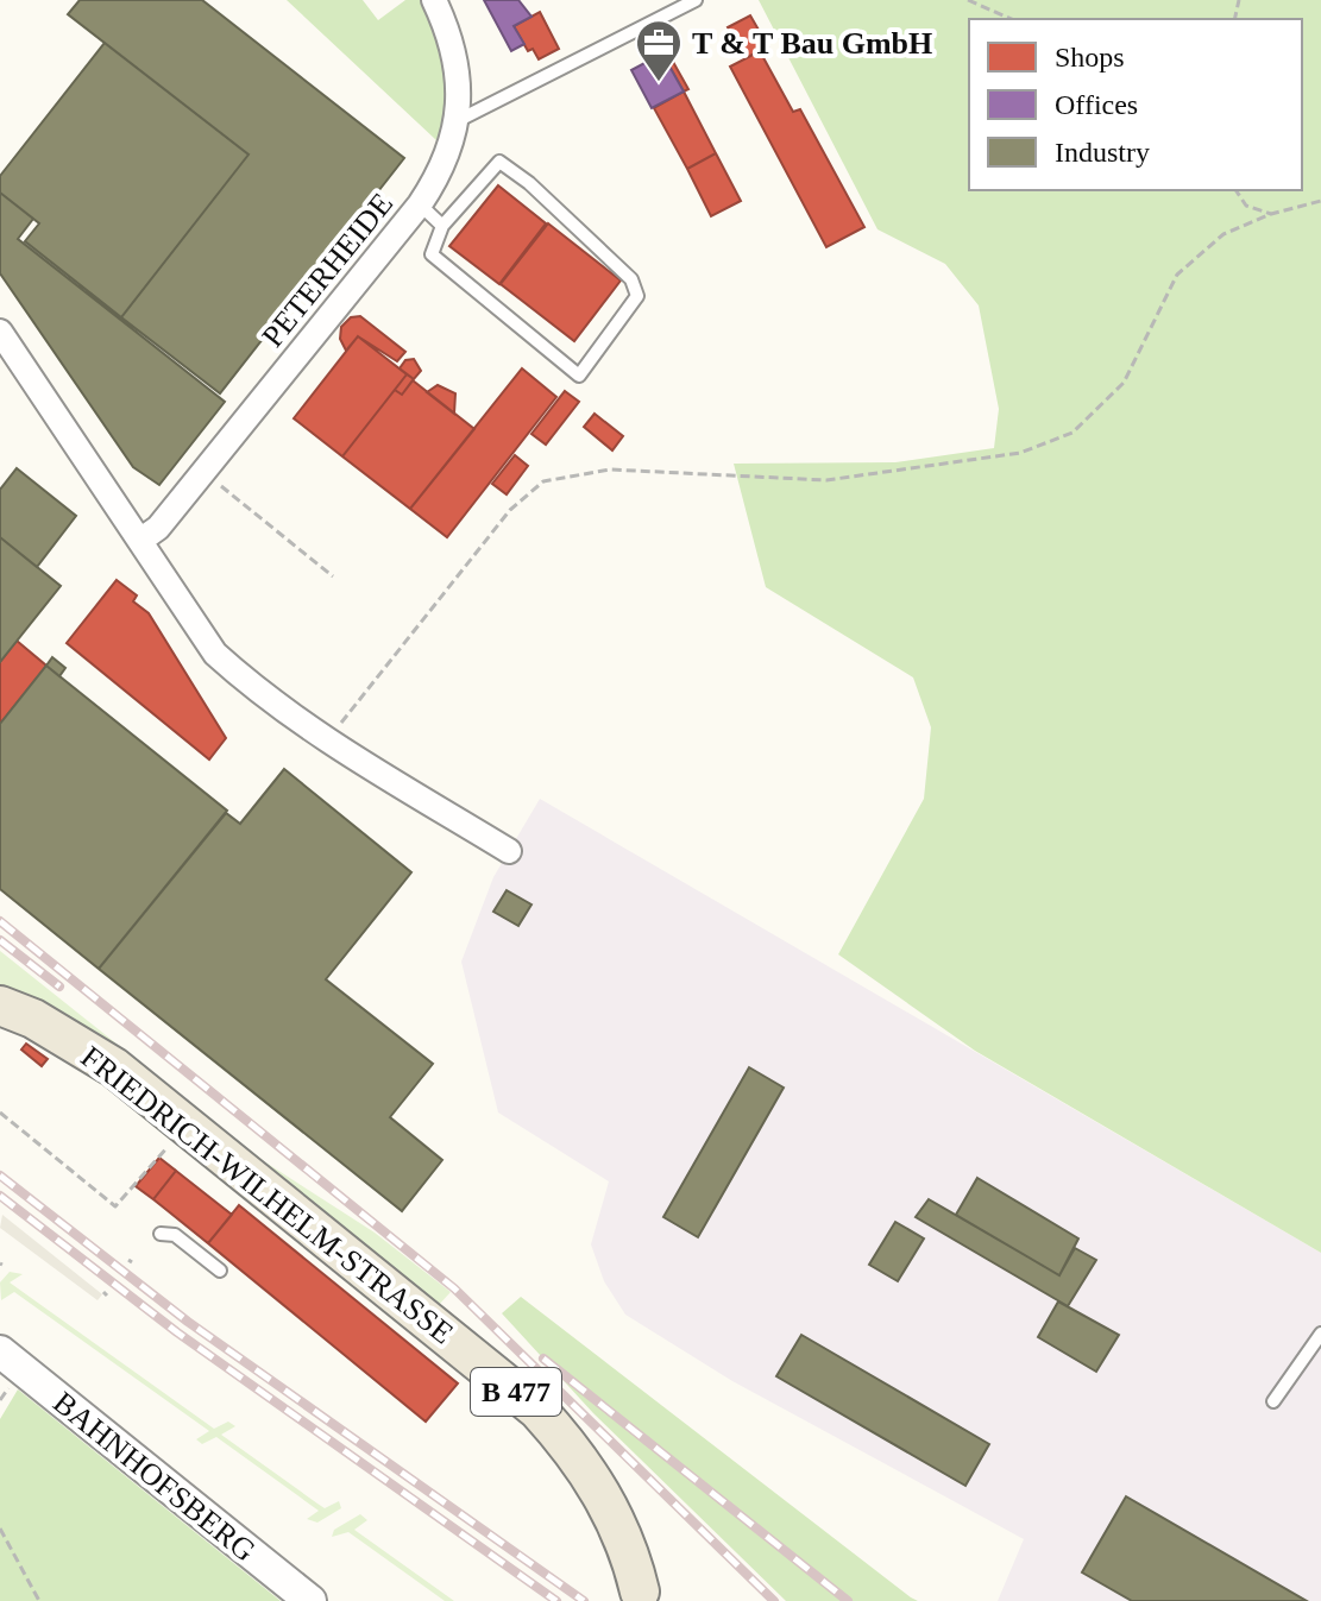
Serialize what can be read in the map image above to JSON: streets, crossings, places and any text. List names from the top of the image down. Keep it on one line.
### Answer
{"streets":{"main road":["FRIEDRICH-WILHELM-STRASSE","B 477"],"street":["PETERHEIDE","BAHNHOFSBERG"]},"places":{"office":["T & T Bau GmbH"]},"legend":["Shops","Offices","Industry"]}
